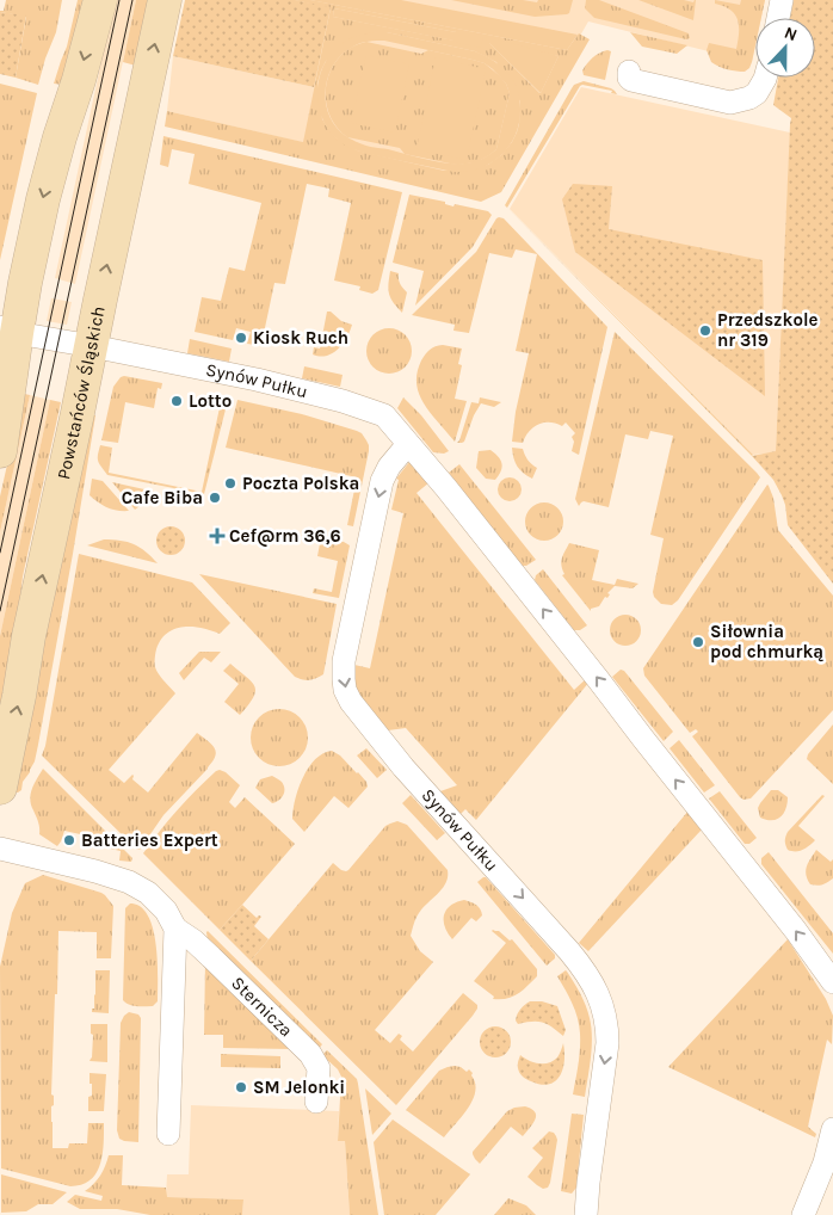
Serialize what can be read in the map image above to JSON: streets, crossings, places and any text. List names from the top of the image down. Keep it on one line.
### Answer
{"streets":{"main road":["Powstańców Śląskich"],"street":["Synów Pułku","Sternicza"]},"crossings":[["Synów Pułku","Powstańców Śląskich"]],"places":{"other":["Przedszkole nr 319","Kiosk Ruch","Lotto","Poczta Polska","Cafe Biba","Siłownia pod chmurką","Batteries Expert","SM Jelonki"],"health":["Cef@rm 36,6"]},"north":"top"}
